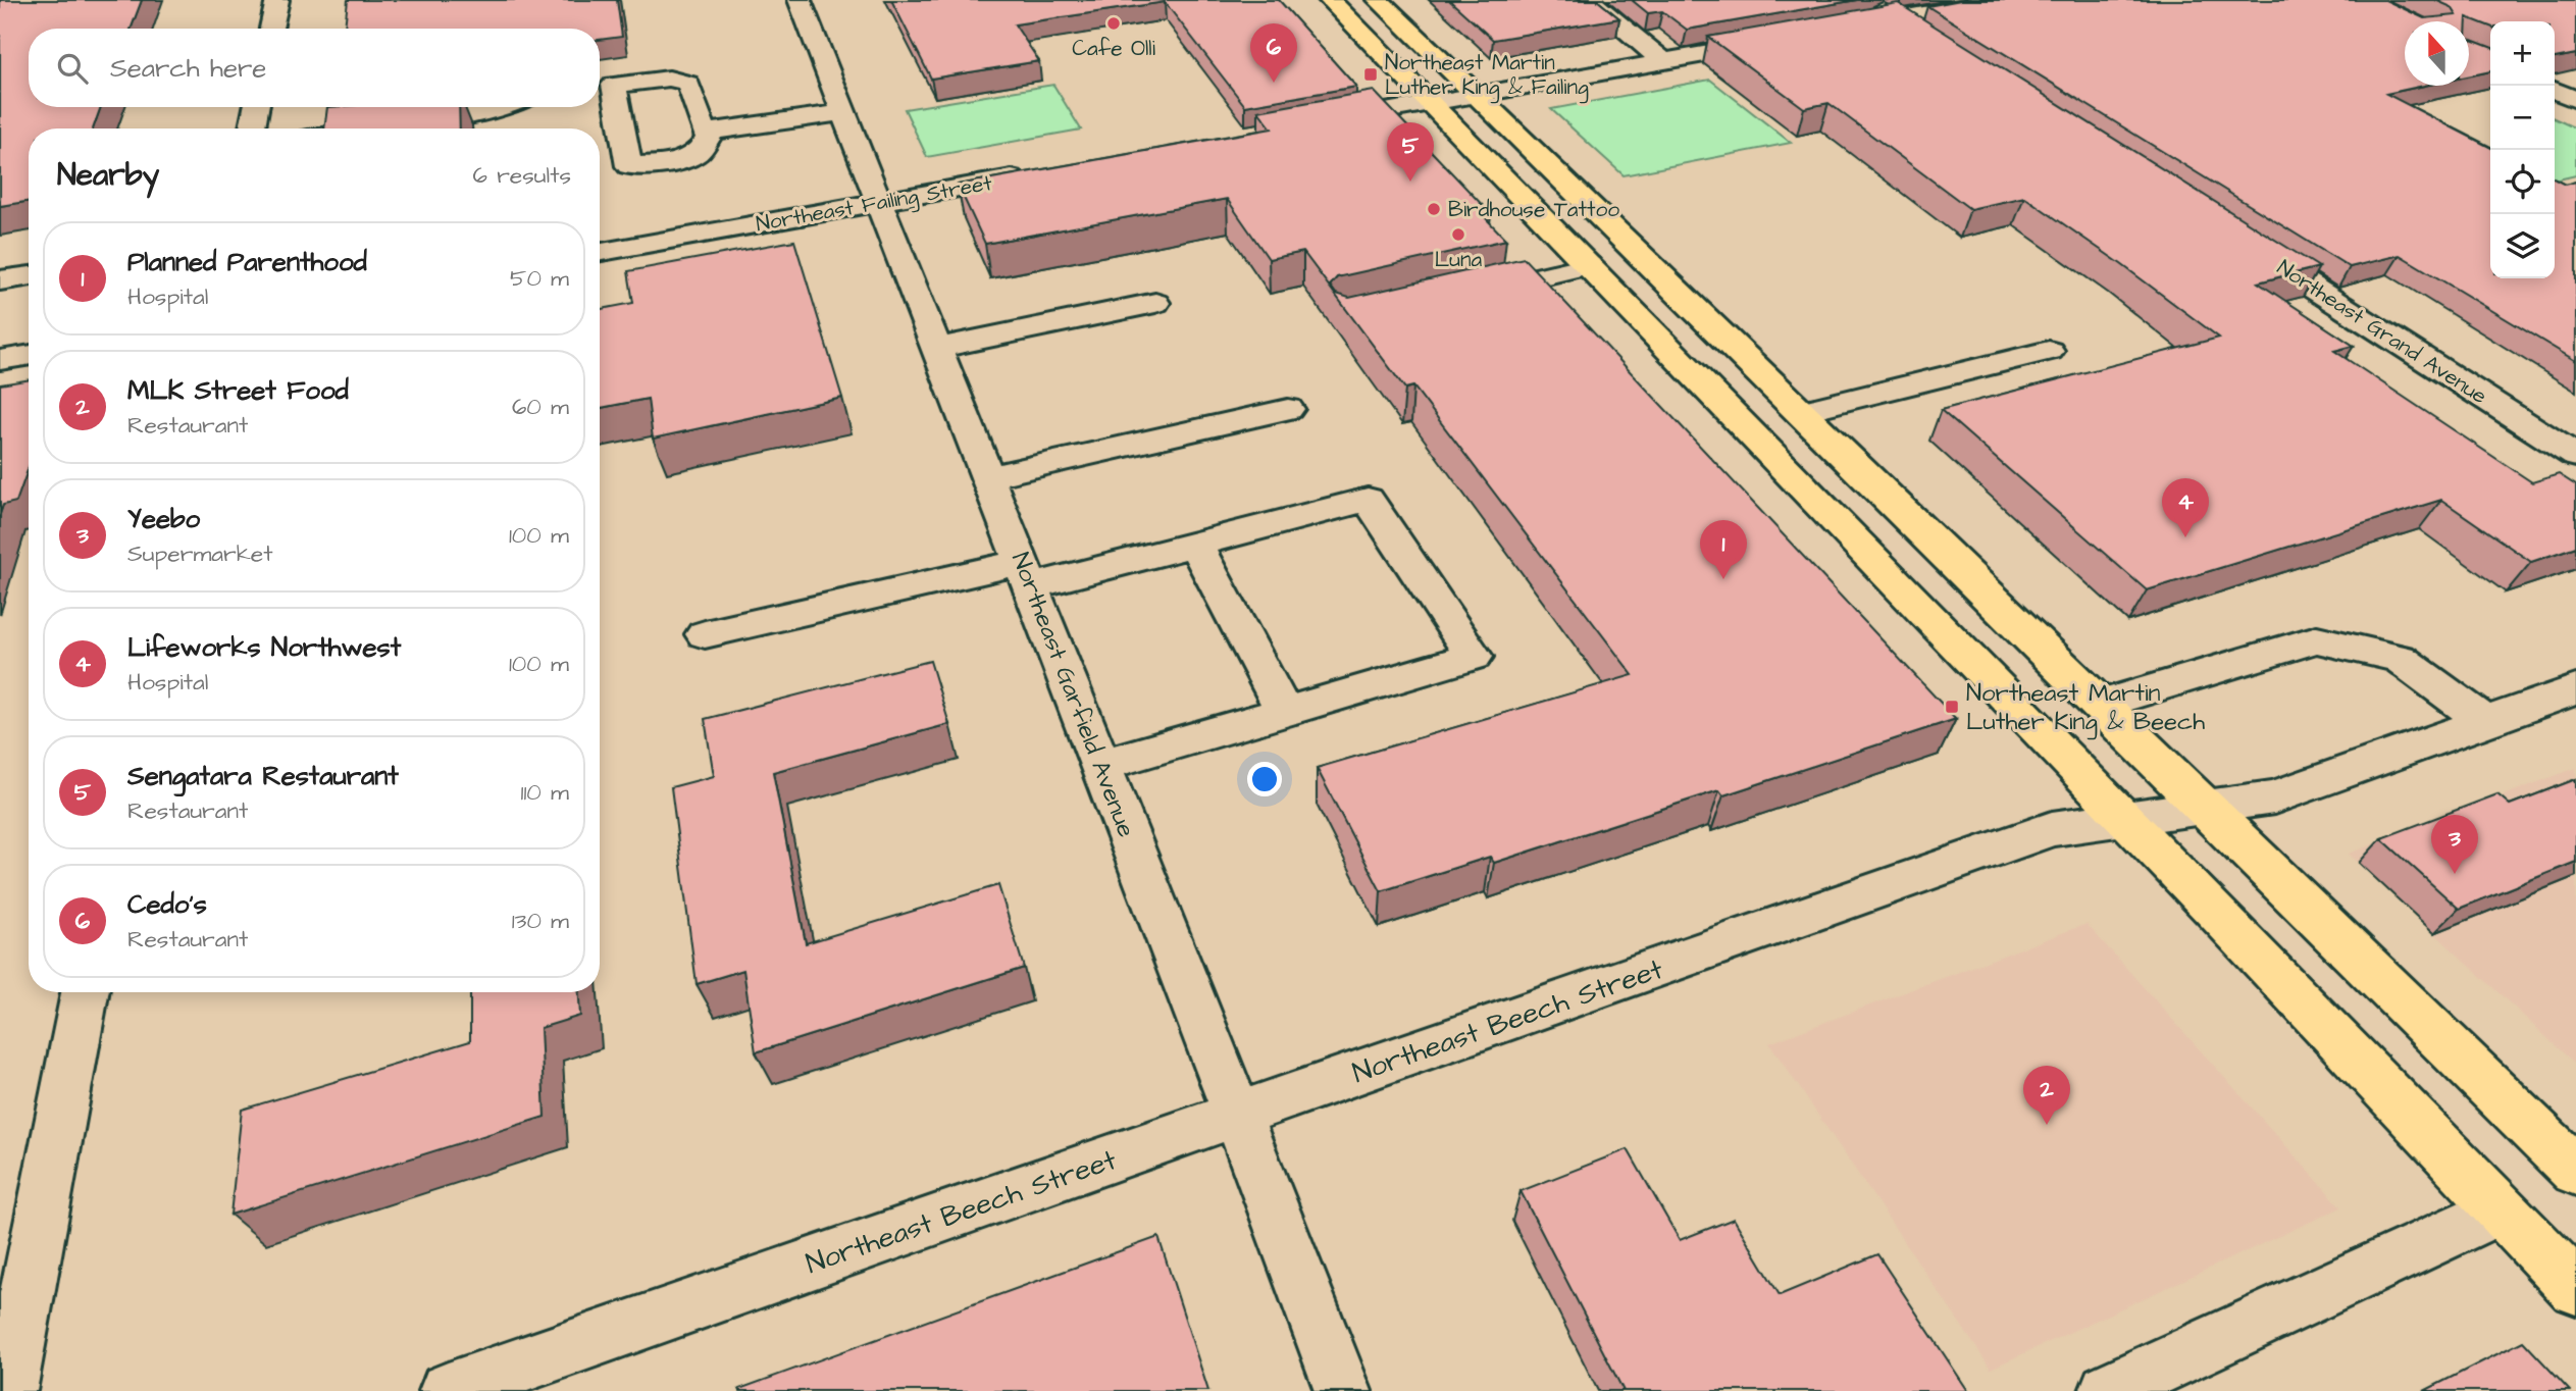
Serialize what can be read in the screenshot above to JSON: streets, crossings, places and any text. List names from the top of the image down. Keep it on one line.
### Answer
{"streets":{"street":["Northeast Failing Street","Northeast Grand Avenue","Northeast Garfield Avenue","Northeast Beech Street"]},"crossings":[["Northeast Failing Street","Northeast Garfield Avenue"],["Northeast Garfield Avenue","Northeast Beech Street"]],"places":{"other":["Cafe Olli","Birdhouse Tattoo","Luna"],"transit":["Northeast Martin Luther King & Failing","Northeast Martin Luther King & Beech"]},"north":"top","page":{"map_buttons":["+","−"],"pins":["6","5","4","1","3","2"],"search":"Search here","heading":["Nearby","6 results"],"list":[{"mark":"1","name":"Planned Parenthood","note":"Hospital","value":"50 m"},{"mark":"2","name":"MLK Street Food","note":"Restaurant","value":"60 m"},{"mark":"3","name":"Yeebo","note":"Supermarket","value":"100 m"},{"mark":"4","name":"Lifeworks Northwest","note":"Hospital","value":"100 m"},{"mark":"5","name":"Sengatara Restaurant","note":"Restaurant","value":"110 m"},{"mark":"6","name":"Cedo's","note":"Restaurant","value":"130 m"}]}}
